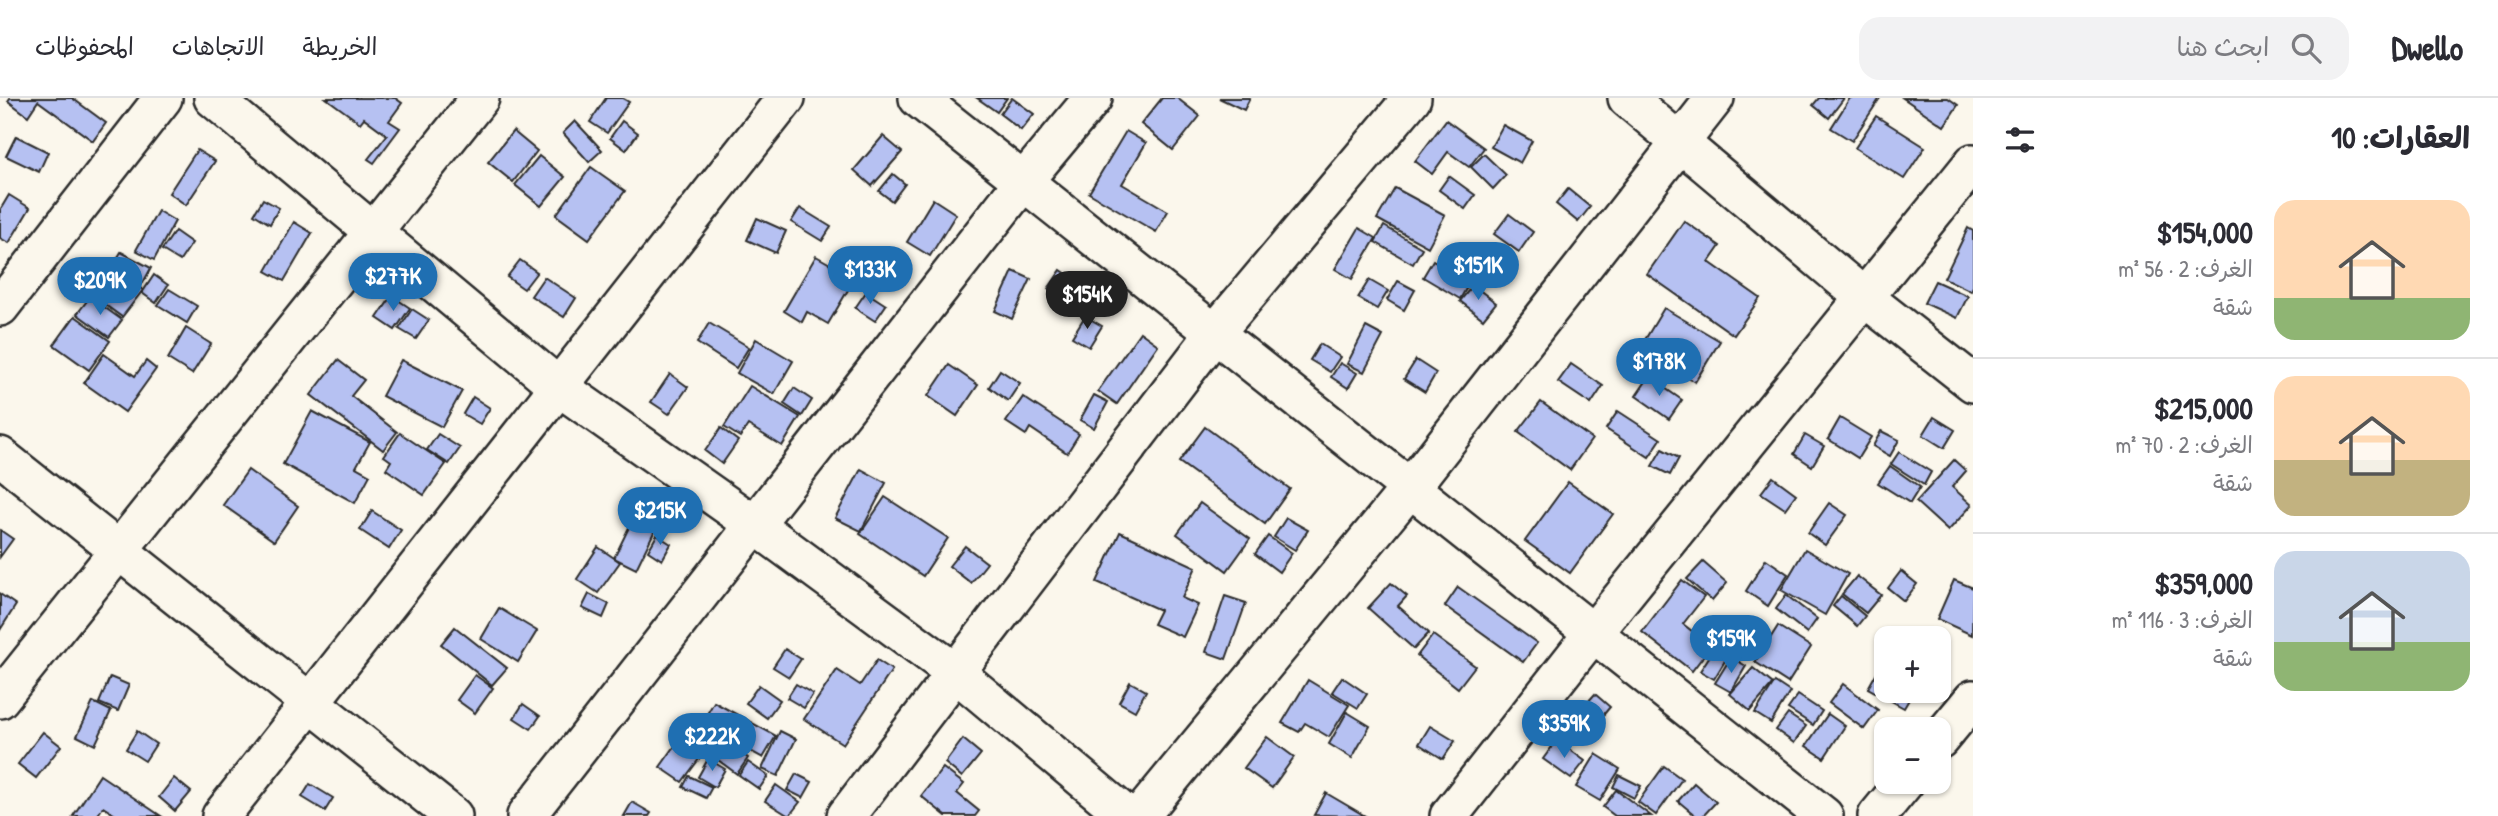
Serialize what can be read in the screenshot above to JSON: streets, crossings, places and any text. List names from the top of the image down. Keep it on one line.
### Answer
{"page":{"header":"Dwello","search":"ابحث هنا","nav":["الخريطة","الاتجاهات","المحفوظات"],"heading":"العقارات: 10","list":[{"name":"$154,000","note":"الغرف: 2 · 56 m² · شقة"},{"name":"$215,000","note":"الغرف: 2 · 70 m² · شقة"},{"name":"$359,000","note":"الغرف: 3 · 116 m² · شقة"}],"price":["$151K","$133K","$277K","$209K","$154K","$178K","$215K","$159K","$359K","$222K"],"map_buttons":["+","−"]}}
